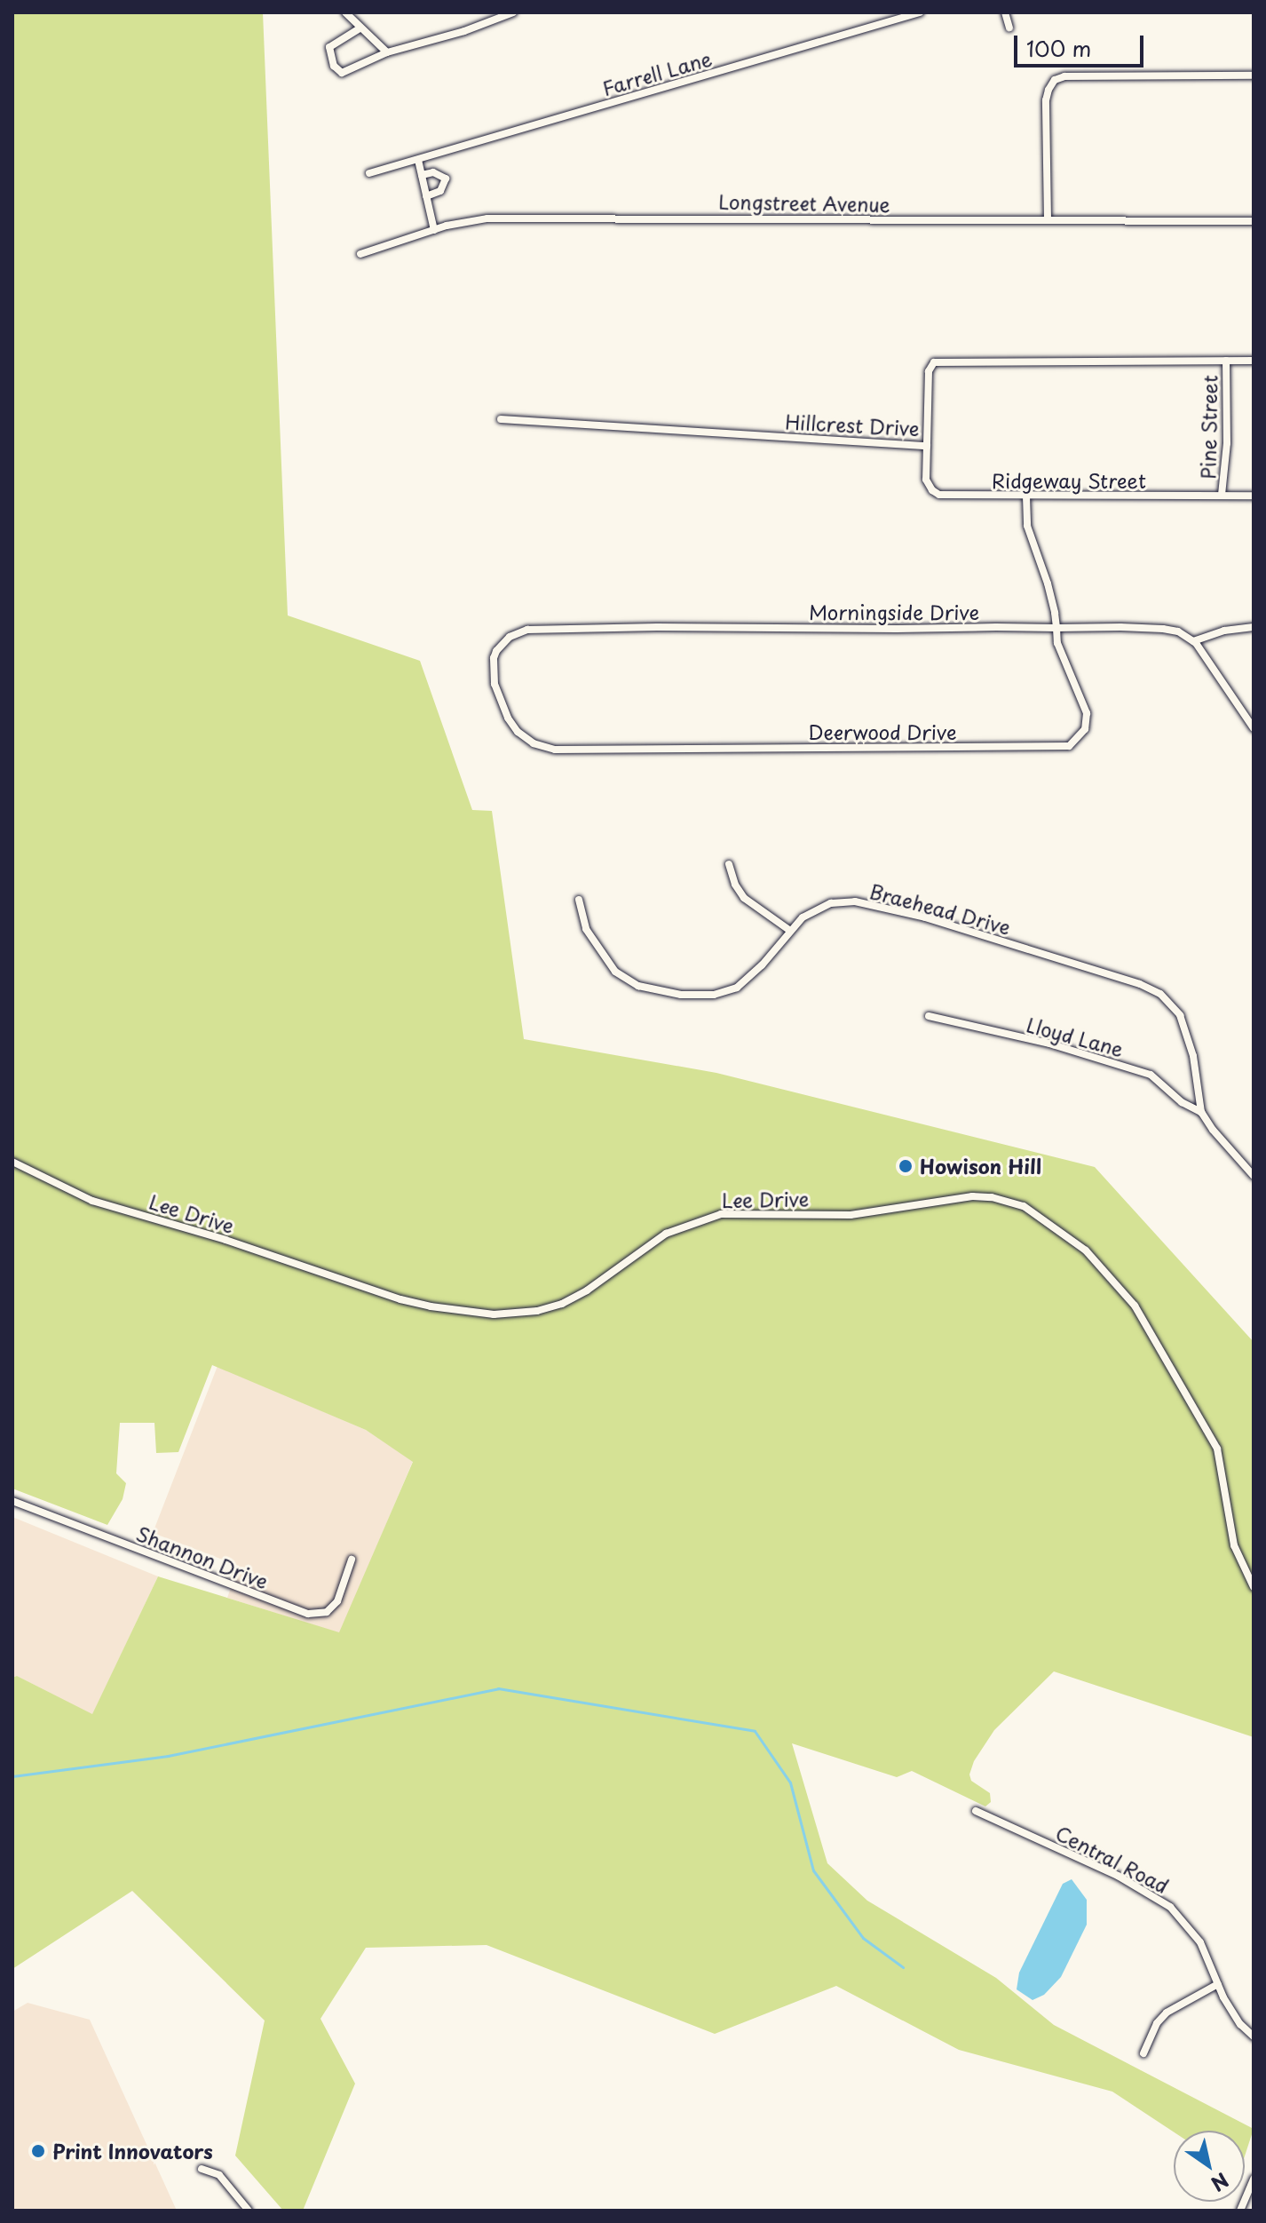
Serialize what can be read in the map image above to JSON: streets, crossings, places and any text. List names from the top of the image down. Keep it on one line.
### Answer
{"streets":{"street":["Farrell Lane","Longstreet Avenue","Hillcrest Drive","Pine Street","Ridgeway Street","Morningside Drive","Deerwood Drive","Braehead Drive","Lloyd Lane","Lee Drive","Shannon Drive","Central Road"]},"crossings":[["Hillcrest Drive","Pine Street"],["Hillcrest Drive","Ridgeway Street"],["Pine Street","Ridgeway Street"],["Ridgeway Street","Deerwood Drive"],["Morningside Drive","Deerwood Drive"],["Braehead Drive","Lloyd Lane"]],"places":["Howison Hill","Print Innovators"],"scale_bar":"100 m","north":"bottom right"}
